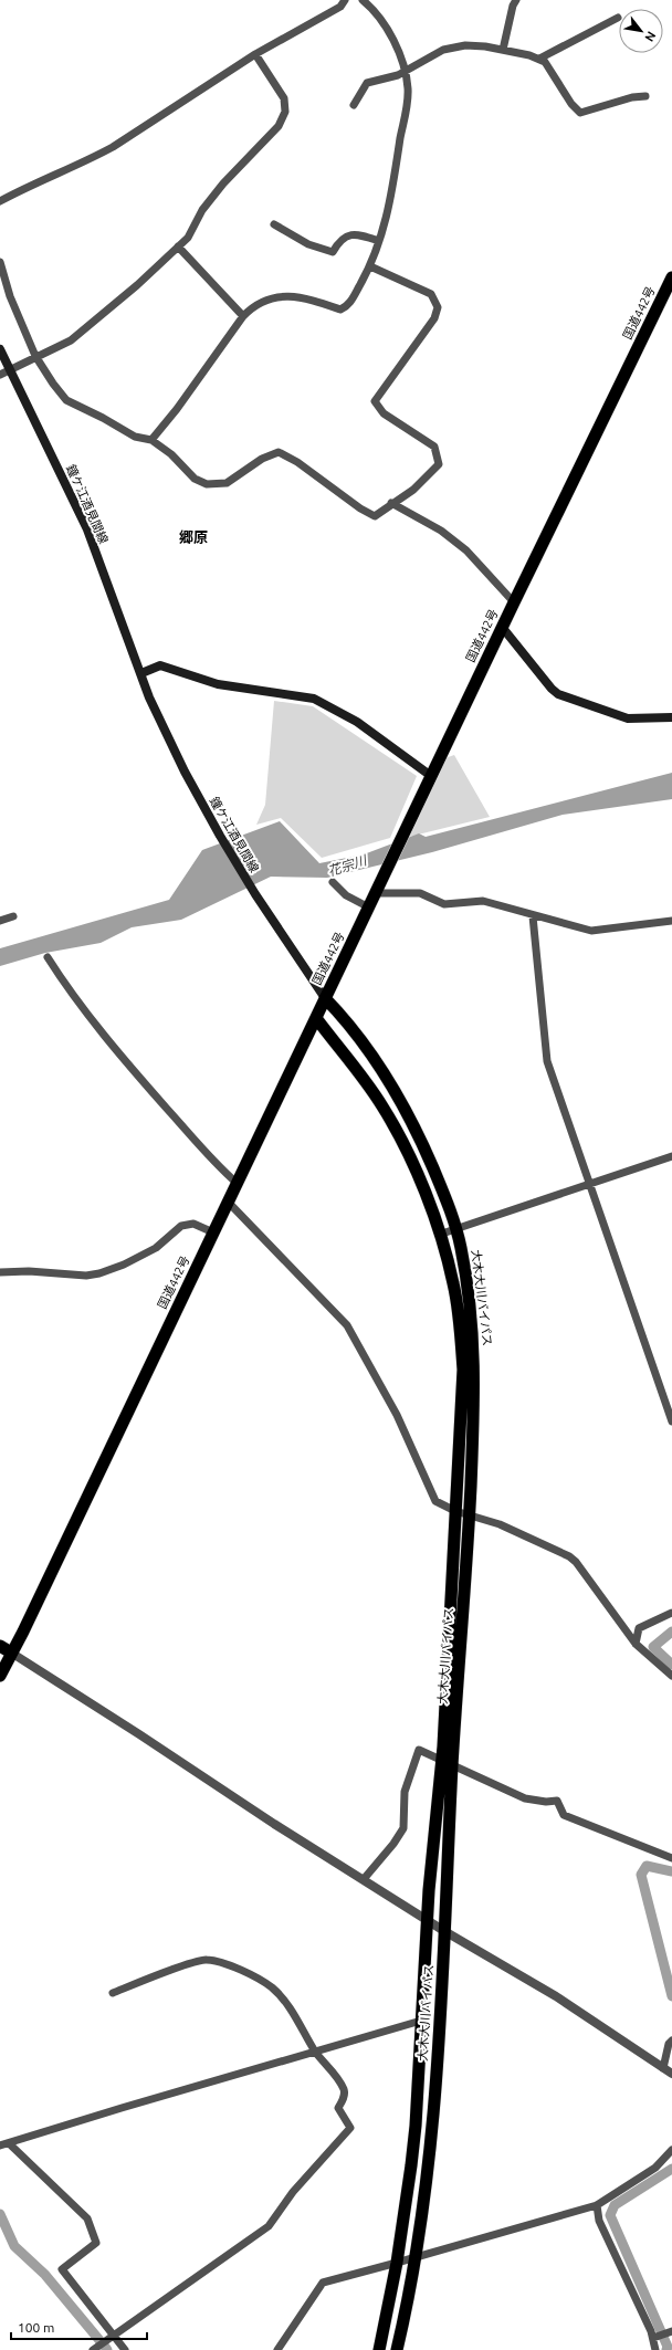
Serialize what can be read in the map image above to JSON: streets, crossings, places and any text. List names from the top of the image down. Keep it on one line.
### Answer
{"streets":{"highway":["国道442号","大木大川バイパス"],"main road":["鐘ケ江酒見間線"]},"crossings":[["国道442号","鐘ケ江酒見間線"],["国道442号","大木大川バイパス"],["鐘ケ江酒見間線","大木大川バイパス"]],"districts":["郷原"],"water":["花宗川"],"scale_bar":"100 m","north":"bottom right"}
